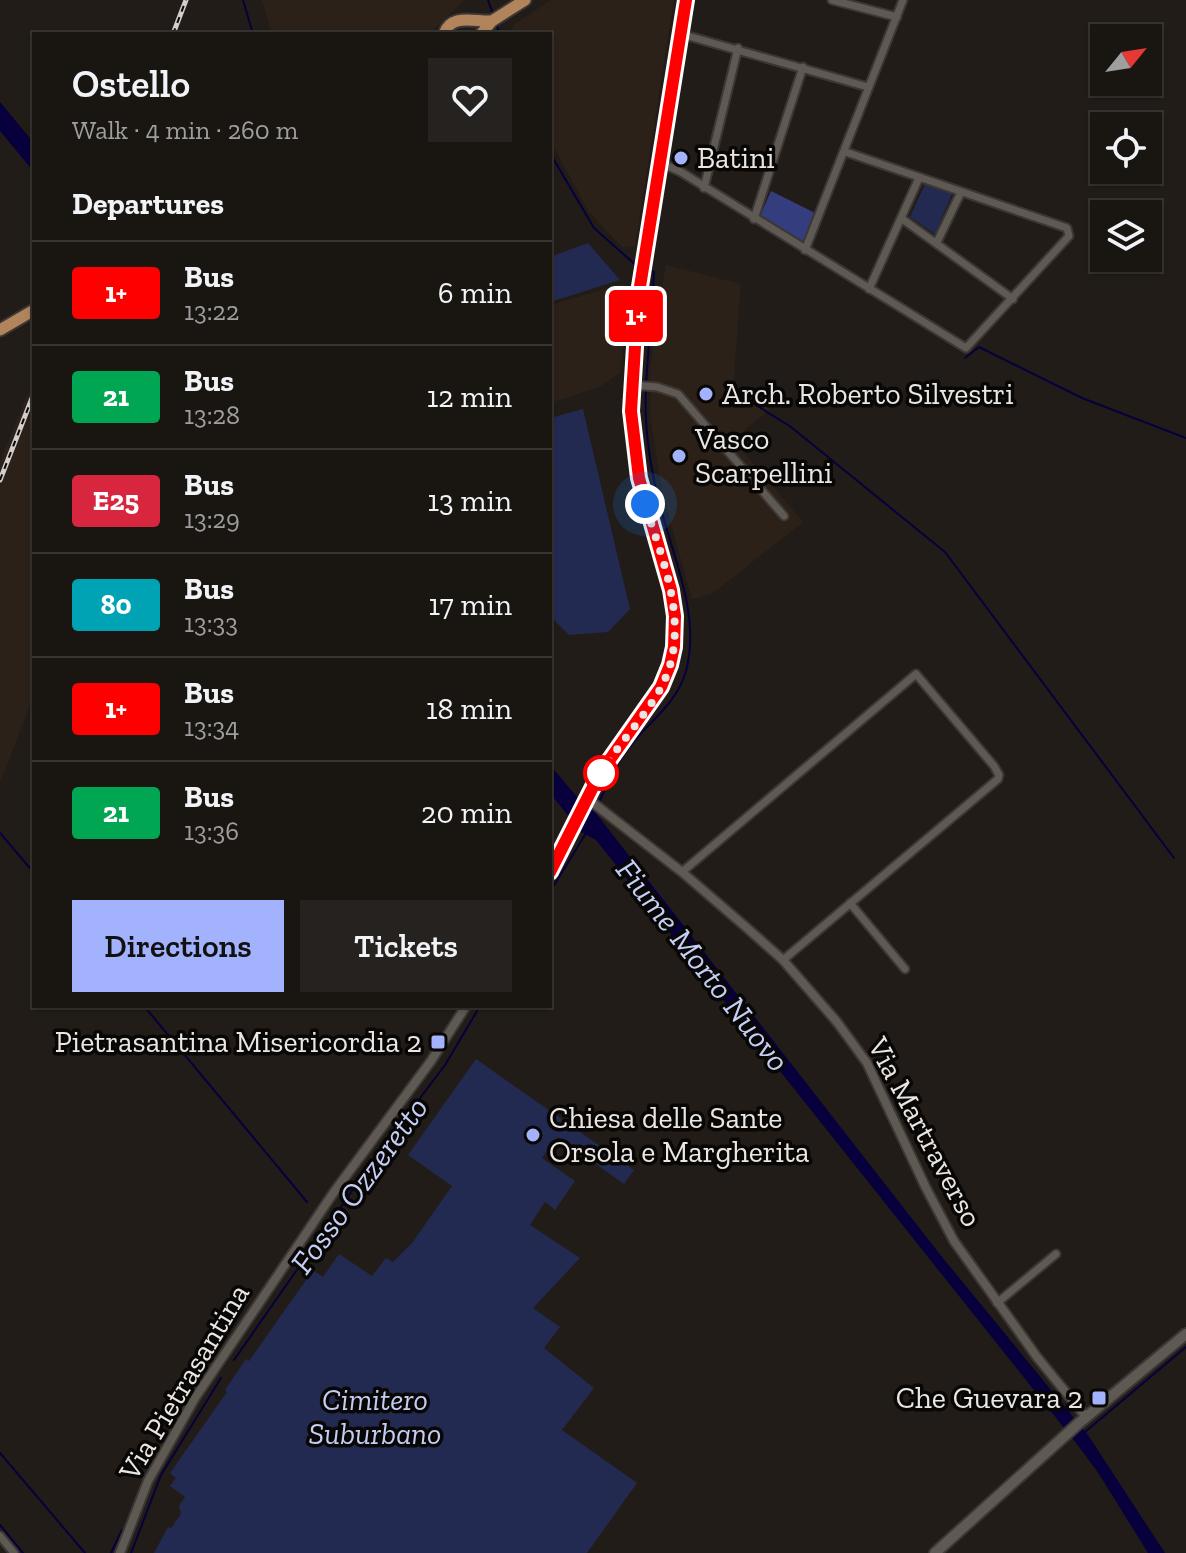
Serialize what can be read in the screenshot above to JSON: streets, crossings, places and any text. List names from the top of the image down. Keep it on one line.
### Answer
{"streets":{"street":["Via Martraverso","Via Pietrasantina"]},"water":["Fiume Morto Nuovo","Fosso Ozzeretto"],"parks":["Cimitero Suburbano"],"places":{"other":["Batini","Arch. Roberto Silvestri","Vasco Scarpellini","Chiesa delle Sante Orsola e Margherita"],"transit":["Pietrasantina Misericordia 2","Che Guevara 2"]},"lines":["bus line 1+"],"north":"top right","page":{"on_map":"1+","heading":[["Ostello","Walk · 4 min · 260 m"],"Departures"],"list":[{"mark":"1+","name":"Bus","note":"13:22","value":"6 min"},{"mark":"21","name":"Bus","note":"13:28","value":"12 min"},{"mark":"E25","name":"Bus","note":"13:29","value":"13 min"},{"mark":"80","name":"Bus","note":"13:33","value":"17 min"},{"mark":"1+","name":"Bus","note":"13:34","value":"18 min"},{"mark":"21","name":"Bus","note":"13:36","value":"20 min"}],"buttons":["Directions","Tickets"]}}
